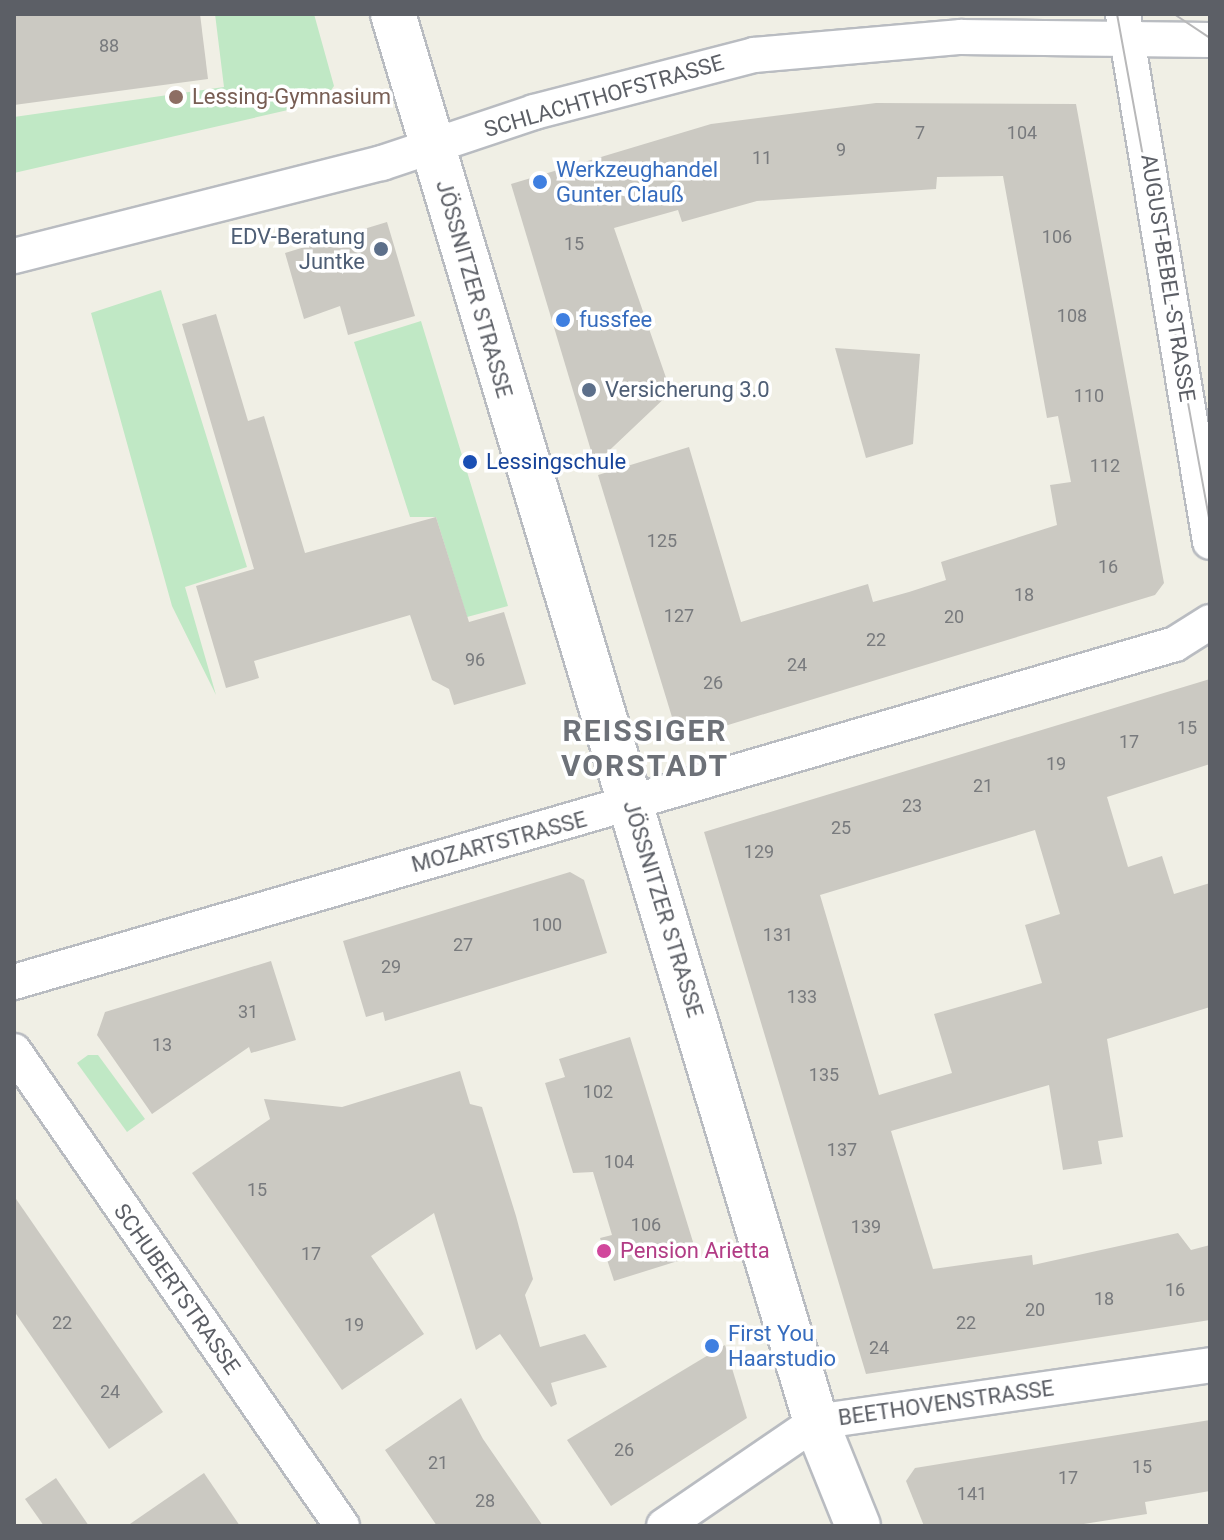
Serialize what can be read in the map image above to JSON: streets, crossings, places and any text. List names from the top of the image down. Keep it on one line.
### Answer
{"streets":{"street":["SCHLACHTHOFSTRASSE","AUGUST-BEBEL-STRASSE","JÖSSNITZER STRASSE","MOZARTSTRASSE","SCHUBERTSTRASSE","BEETHOVENSTRASSE"]},"crossings":[["SCHLACHTHOFSTRASSE","AUGUST-BEBEL-STRASSE"],["SCHLACHTHOFSTRASSE","JÖSSNITZER STRASSE"],["JÖSSNITZER STRASSE","MOZARTSTRASSE"],["JÖSSNITZER STRASSE","BEETHOVENSTRASSE"]],"districts":["REISSIGER VORSTADT"],"places":["Lessing-Gymnasium","Werkzeughandel Gunter Clauß","EDV-Beratung Juntke","fussfee","Versicherung 3.0","Lessingschule","Pension Arietta","First You Haarstudio"],"house_numbers":["88","7","104","9","11","106","15","108","110","112","125","16","18","127","20","22","96","24","26","15","17","19","21","23","25","129","100","131","27","29","133","31","13","135","102","137","104","15","106","139","17","16","18","20","22","22","19","24","24","26","21","15","17","141","28"]}
